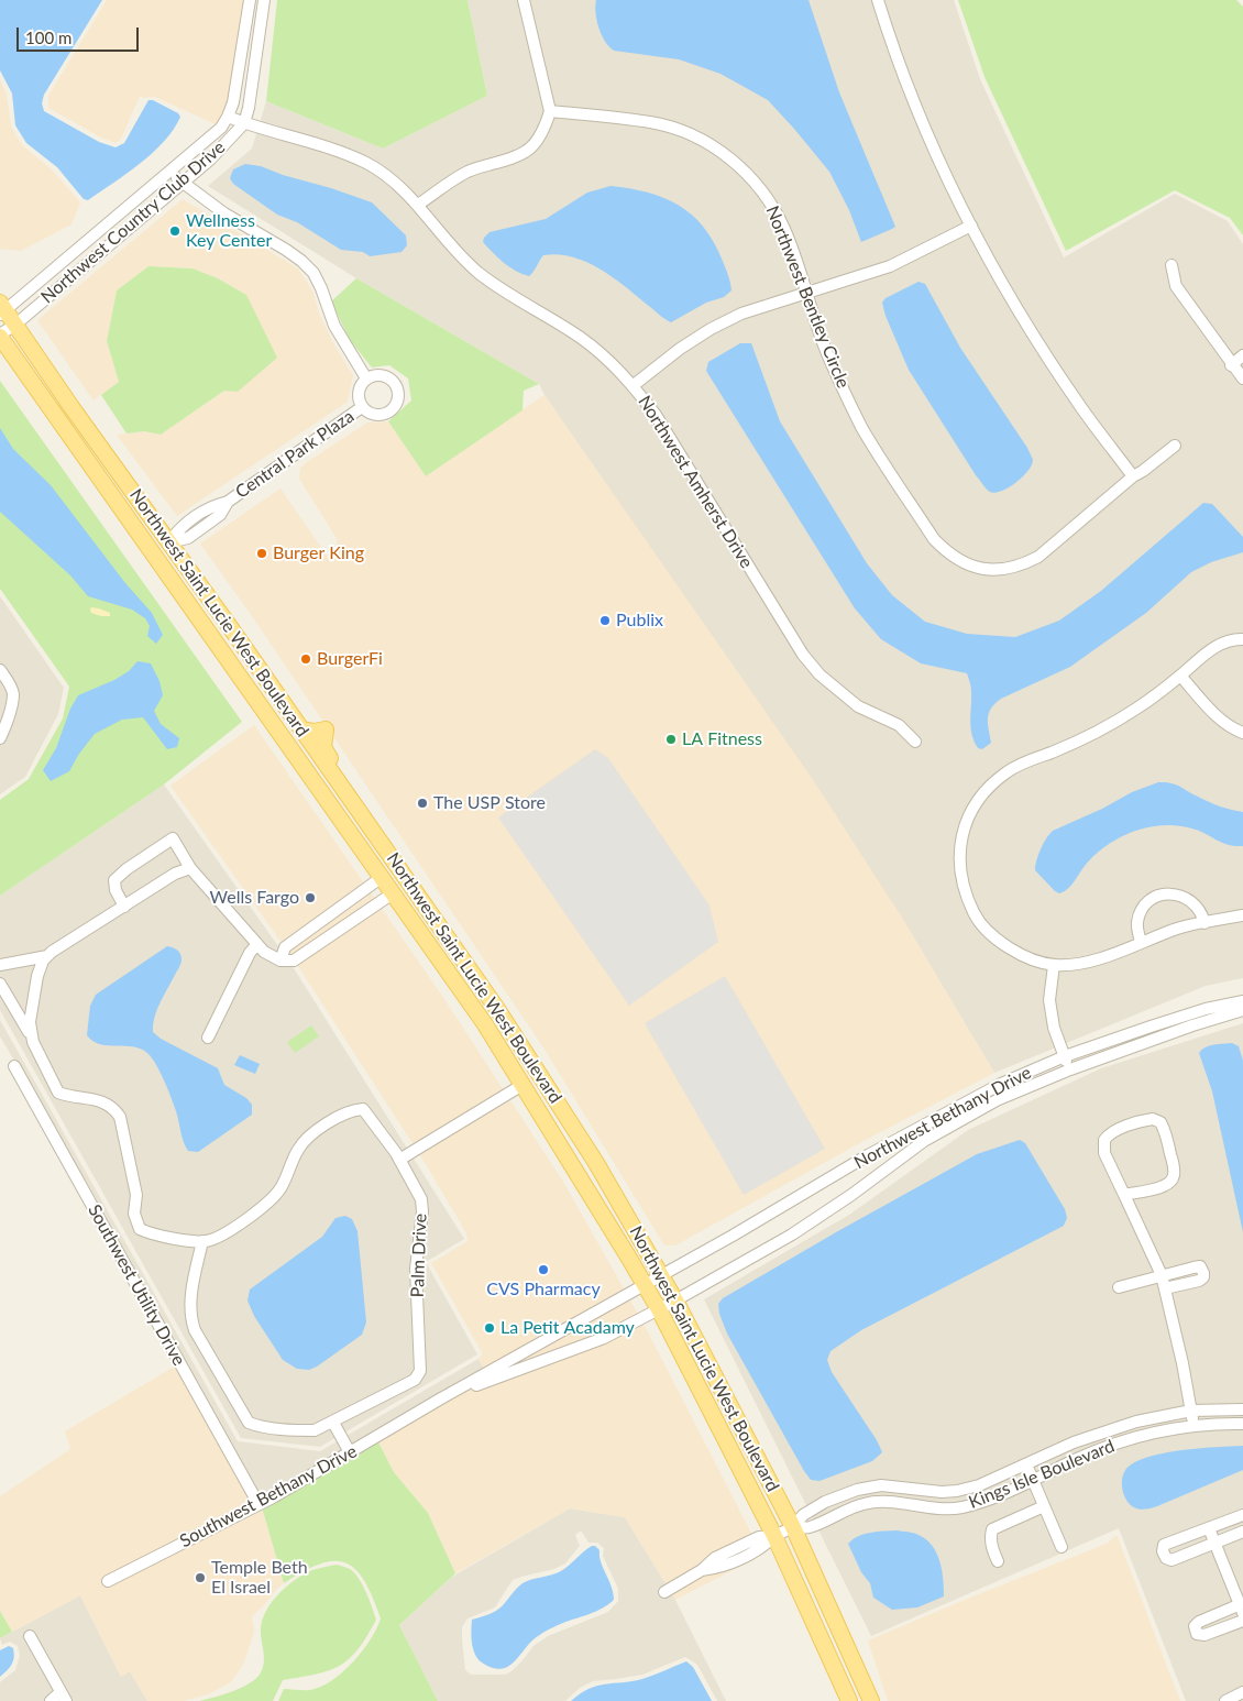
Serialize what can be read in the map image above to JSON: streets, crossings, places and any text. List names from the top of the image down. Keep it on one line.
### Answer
{"streets":{"main road":["Northwest Saint Lucie West Boulevard"],"street":["Northwest Country Club Drive","Northwest Bentley Circle","Central Park Plaza","Northwest Amherst Drive","Northwest Bethany Drive","Palm Drive","Southwest Utility Drive","Kings Isle Boulevard","Southwest Bethany Drive"]},"crossings":[["Northwest Country Club Drive","Northwest Amherst Drive"],["Northwest Country Club Drive","Northwest Saint Lucie West Boulevard"],["Central Park Plaza","Northwest Saint Lucie West Boulevard"],["Northwest Saint Lucie West Boulevard","Northwest Bethany Drive"],["Northwest Saint Lucie West Boulevard","Kings Isle Boulevard"],["Northwest Saint Lucie West Boulevard","Southwest Bethany Drive"],["Northwest Bethany Drive","Southwest Bethany Drive"],["Southwest Utility Drive","Southwest Bethany Drive"]],"places":["Wellness Key Center","Burger King","Publix","BurgerFi","LA Fitness","The USP Store","Wells Fargo","CVS Pharmacy","La Petit Acadamy","Temple Beth El Israel"],"scale_bar":"100 m"}
